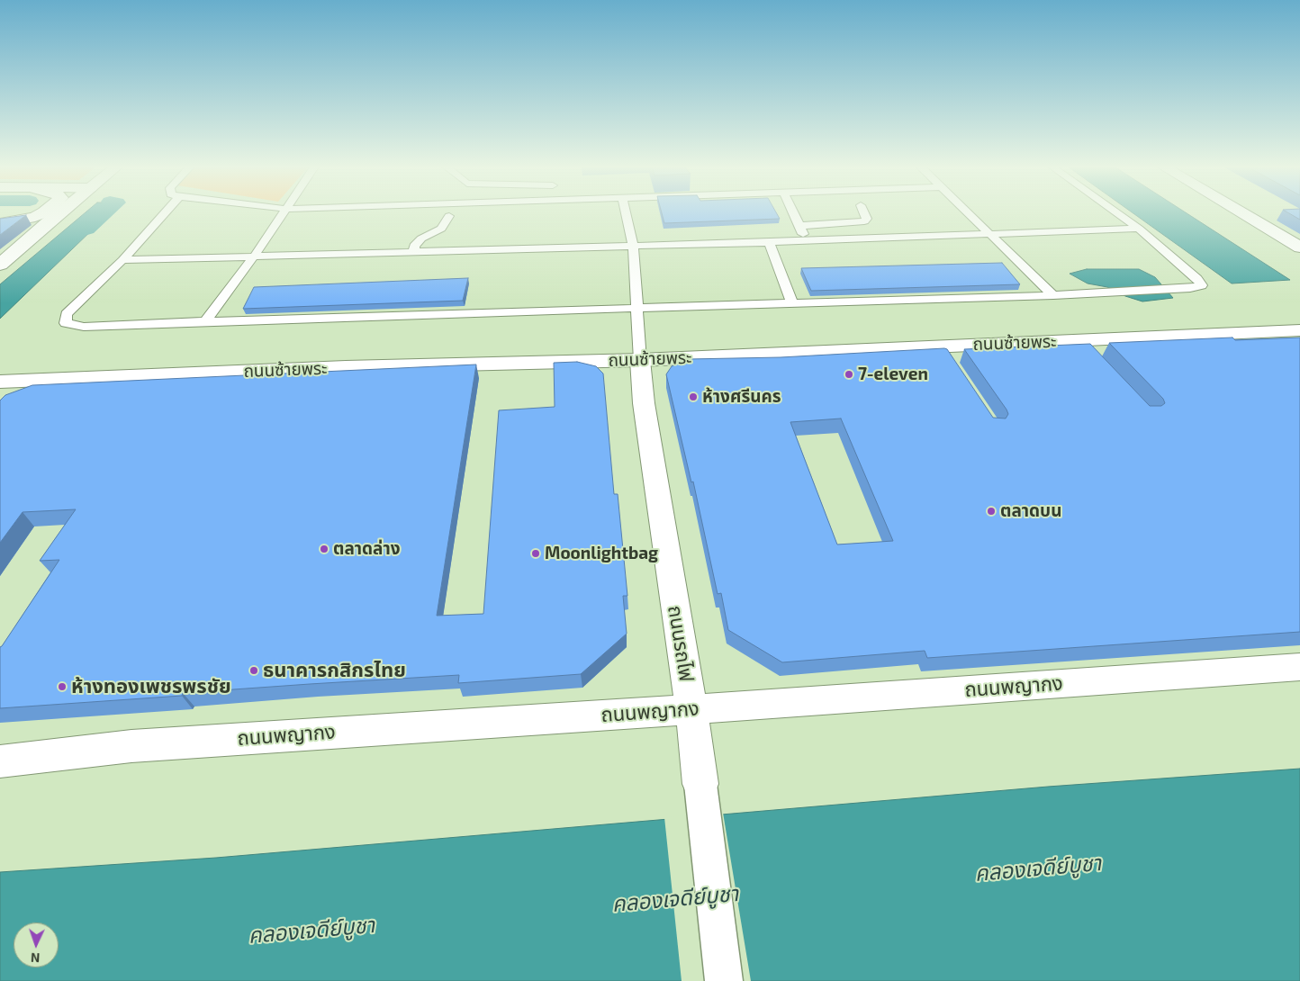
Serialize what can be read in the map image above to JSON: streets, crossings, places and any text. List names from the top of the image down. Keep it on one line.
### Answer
{"streets":{"street":["ถนนซ้ายพระ","ถนนรถไฟ","ถนนพญากง"]},"crossings":[["ถนนซ้ายพระ","ถนนรถไฟ"],["ถนนรถไฟ","ถนนพญากง"]],"water":["คลองเจดีย์บูชา"],"places":["7-eleven","ห้างศรีนคร","ตลาดบน","ตลาดล่าง","Moonlightbag","ธนาคารกสิกรไทย","ห้างทองเพชรพรชัย"],"north":"bottom"}
